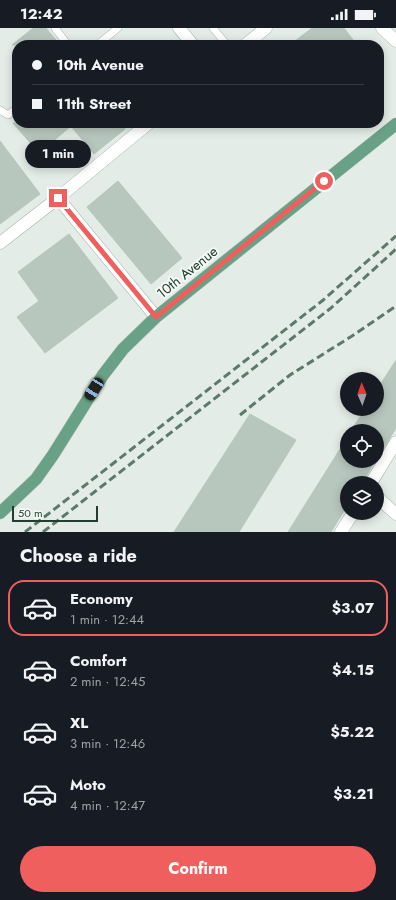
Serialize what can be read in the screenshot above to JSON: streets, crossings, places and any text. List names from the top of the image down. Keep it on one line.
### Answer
{"streets":{"main road":["10th Avenue"]},"scale_bar":"50 m","north":"top","page":{"status":"12:42","banner":["10th Avenue","11th Street"],"bubble":"1 min","scale":"50 m","heading":"Choose a ride","list":[{"name":"Economy","note":"1 min · 12:44","value":"$3.07"},{"name":"Comfort","note":"2 min · 12:45","value":"$4.15"},{"name":"XL","note":"3 min · 12:46","value":"$5.22"},{"name":"Moto","note":"4 min · 12:47","value":"$3.21"}],"buttons":"Confirm"}}
